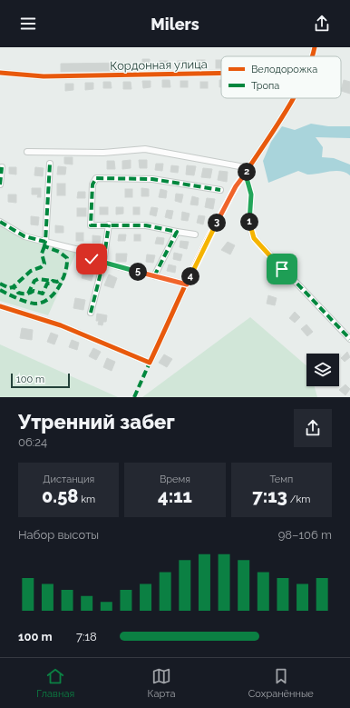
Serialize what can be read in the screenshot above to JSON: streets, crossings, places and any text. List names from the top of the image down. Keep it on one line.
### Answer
{"streets":{"street":["Кордонная улица"]},"legend":["Велодорожка","Тропа"],"scale_bar":"100 m","page":{"header":"Milers","pins":["2","1","3","5","4"],"scale":"100 m","heading":["Утренний забег","06:24"],"stats":[["Дистанция","0.58 km"],["Время","4:11"],["Темп","7:13 /km"]],"chart":["Набор высоты","98–106 m"],"list":[{"name":"100 m","note":"7:18"}],"tabs":["Главная","Карта","Сохранённые"]}}
